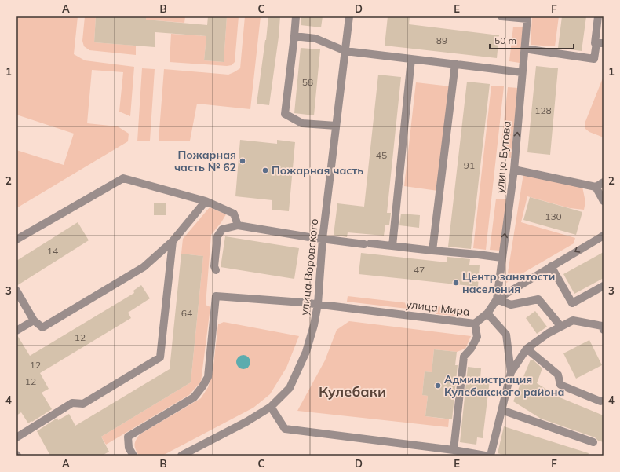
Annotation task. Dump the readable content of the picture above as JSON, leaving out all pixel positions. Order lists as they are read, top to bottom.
{
  "streets": {
    "street": ["улица Бутова", "улица Воровского", "улица Мира"]
  },
  "crossings": [
    ["улица Бутова", "улица Мира"],
    ["улица Воровского", "улица Мира"]
  ],
  "districts": ["Кулебаки"],
  "places": [
    "Пожарная часть № 62",
    "Пожарная часть",
    "Центр занятости населения",
    "Администрация Кулебакского района"
  ],
  "house_numbers": [
    "89",
    "58",
    "128",
    "45",
    "91",
    "130",
    "14",
    "47",
    "64",
    "12",
    "12",
    "12"
  ],
  "scale_bar": "50 m",
  "grid": {
    "columns": [
      "A",
      "B",
      "C",
      "D",
      "E",
      "F"
    ],
    "rows": [
      "1",
      "2",
      "3",
      "4"
    ]
  }
}
